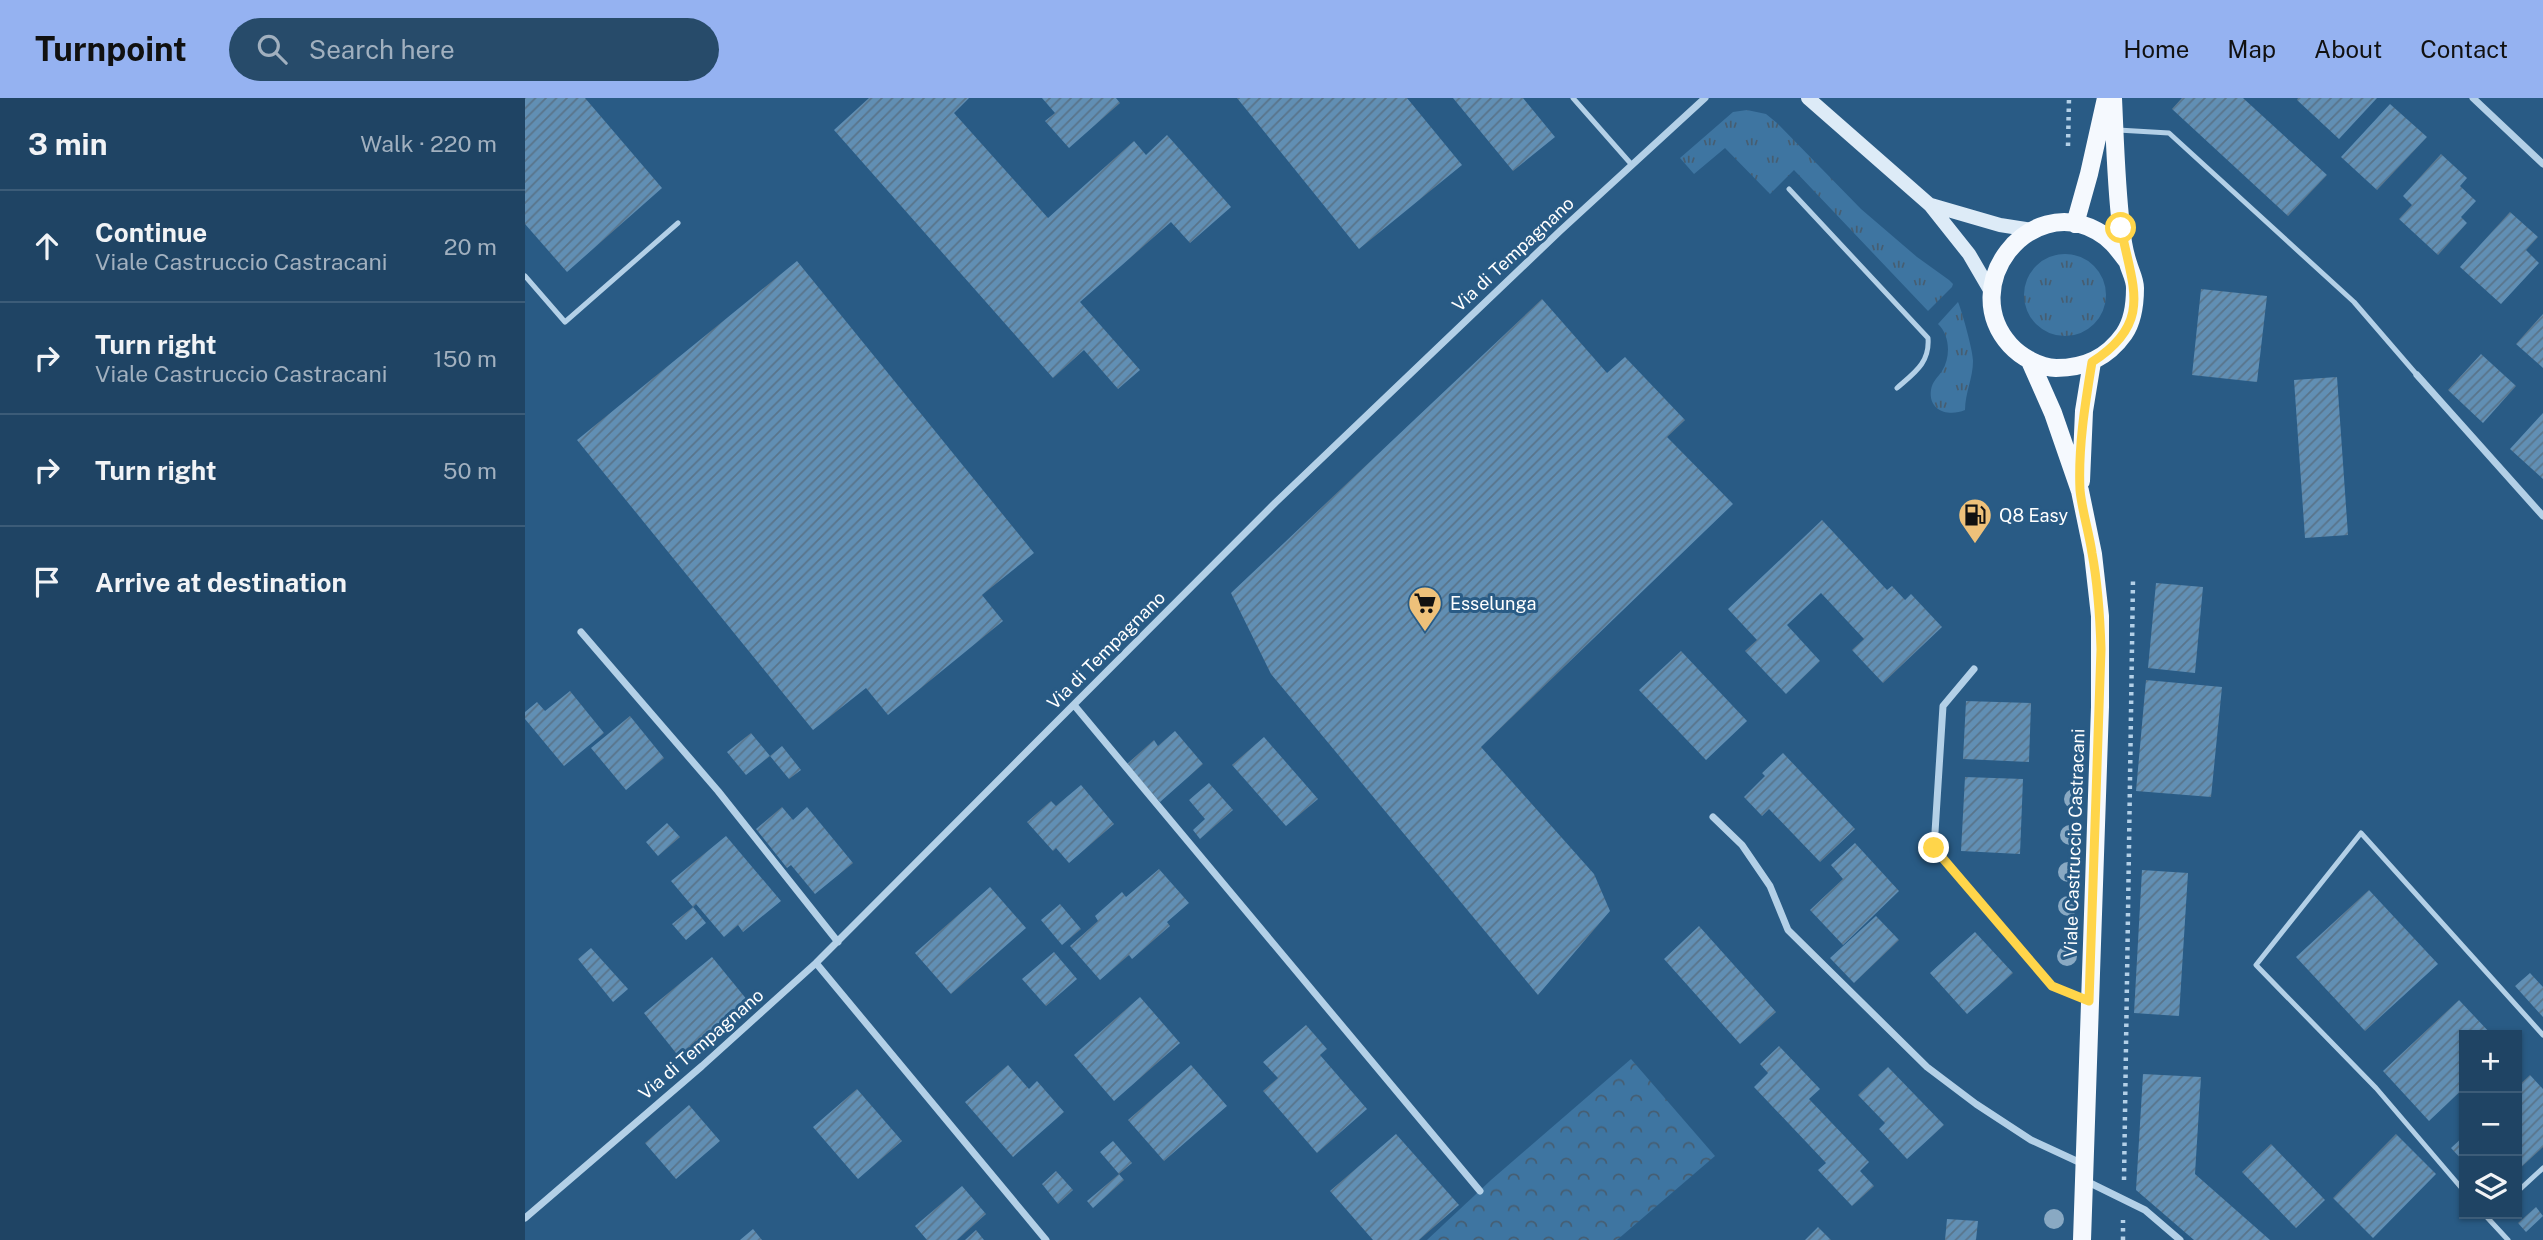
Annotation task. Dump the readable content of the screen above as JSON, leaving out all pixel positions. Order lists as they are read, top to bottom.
{
  "streets": {
    "main road": ["Viale Castruccio Castracani"],
    "street": ["Via di Tempagnano"]
  },
  "places": {
    "fuel station": ["Q8 Easy"],
    "supermarket": ["Esselunga"]
  },
  "page": {
    "header": "Turnpoint",
    "search": "Search here",
    "nav": [
      "Home",
      "Map",
      "About",
      "Contact"
    ],
    "heading": ["3 min", "Walk · 220 m"],
    "list": [
      ["Continue", "Viale Castruccio Castracani", "20 m"],
      ["Turn right", "Viale Castruccio Castracani", "150 m"],
      ["Turn right", "50 m"],
      "Arrive at destination"
    ],
    "map_buttons": ["+", "−"]
  }
}
